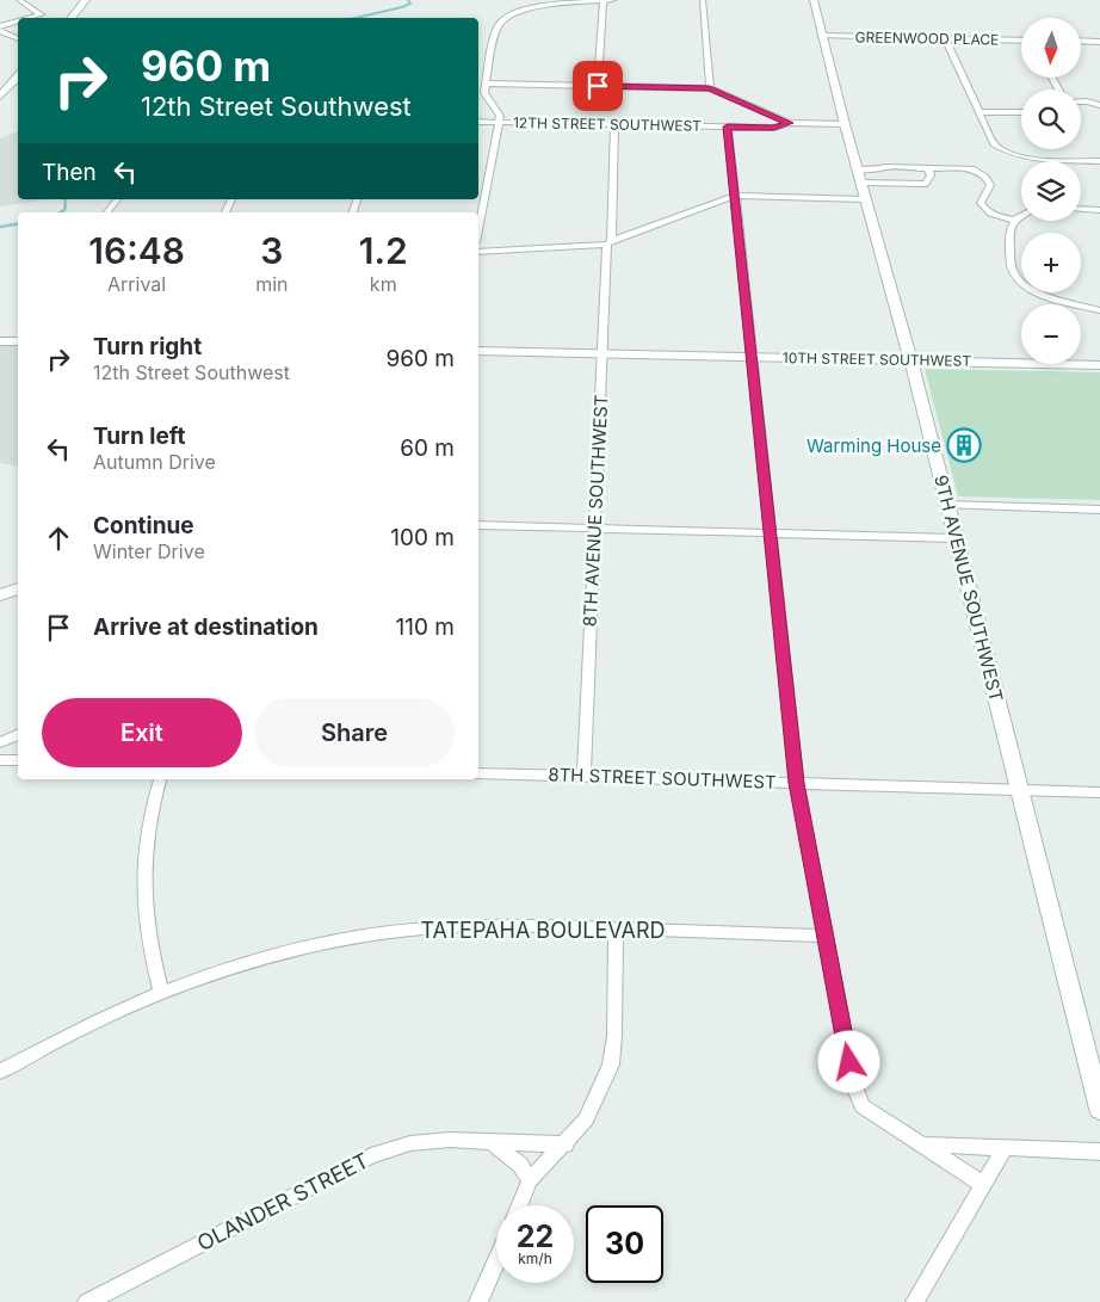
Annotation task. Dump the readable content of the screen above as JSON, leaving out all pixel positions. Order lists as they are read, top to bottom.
{
  "streets": {
    "street": [
      "GREENWOOD PLACE",
      "12TH STREET SOUTHWEST",
      "10TH STREET SOUTHWEST",
      "8TH AVENUE SOUTHWEST",
      "9TH AVENUE SOUTHWEST",
      "8TH STREET SOUTHWEST",
      "TATEPAHA BOULEVARD",
      "OLANDER STREET"
    ]
  },
  "crossings": [
    ["GREENWOOD PLACE", "9TH AVENUE SOUTHWEST"],
    ["12TH STREET SOUTHWEST", "8TH AVENUE SOUTHWEST"],
    ["12TH STREET SOUTHWEST", "9TH AVENUE SOUTHWEST"],
    ["10TH STREET SOUTHWEST", "8TH AVENUE SOUTHWEST"],
    ["10TH STREET SOUTHWEST", "9TH AVENUE SOUTHWEST"],
    ["8TH AVENUE SOUTHWEST", "8TH STREET SOUTHWEST"],
    ["9TH AVENUE SOUTHWEST", "8TH STREET SOUTHWEST"]
  ],
  "places": {
    "building": ["Warming House"]
  },
  "north": "bottom",
  "page": {
    "map_buttons": ["+", "−"],
    "turn": ["960 m", "12th Street Southwest"],
    "then": "Then",
    "eta": [
      "16:48",
      "Arrival",
      "3",
      "min",
      "1.2",
      "km"
    ],
    "list": [
      {
        "name": "Turn right",
        "note": "12th Street Southwest",
        "value": "960 m"
      },
      {
        "name": "Turn left",
        "note": "Autumn Drive",
        "value": "60 m"
      },
      {
        "name": "Continue",
        "note": "Winter Drive",
        "value": "100 m"
      },
      {
        "name": "Arrive at destination",
        "value": "110 m"
      }
    ],
    "buttons": ["Exit", "Share"],
    "speed": "22 km/h",
    "limit": "30"
  }
}
